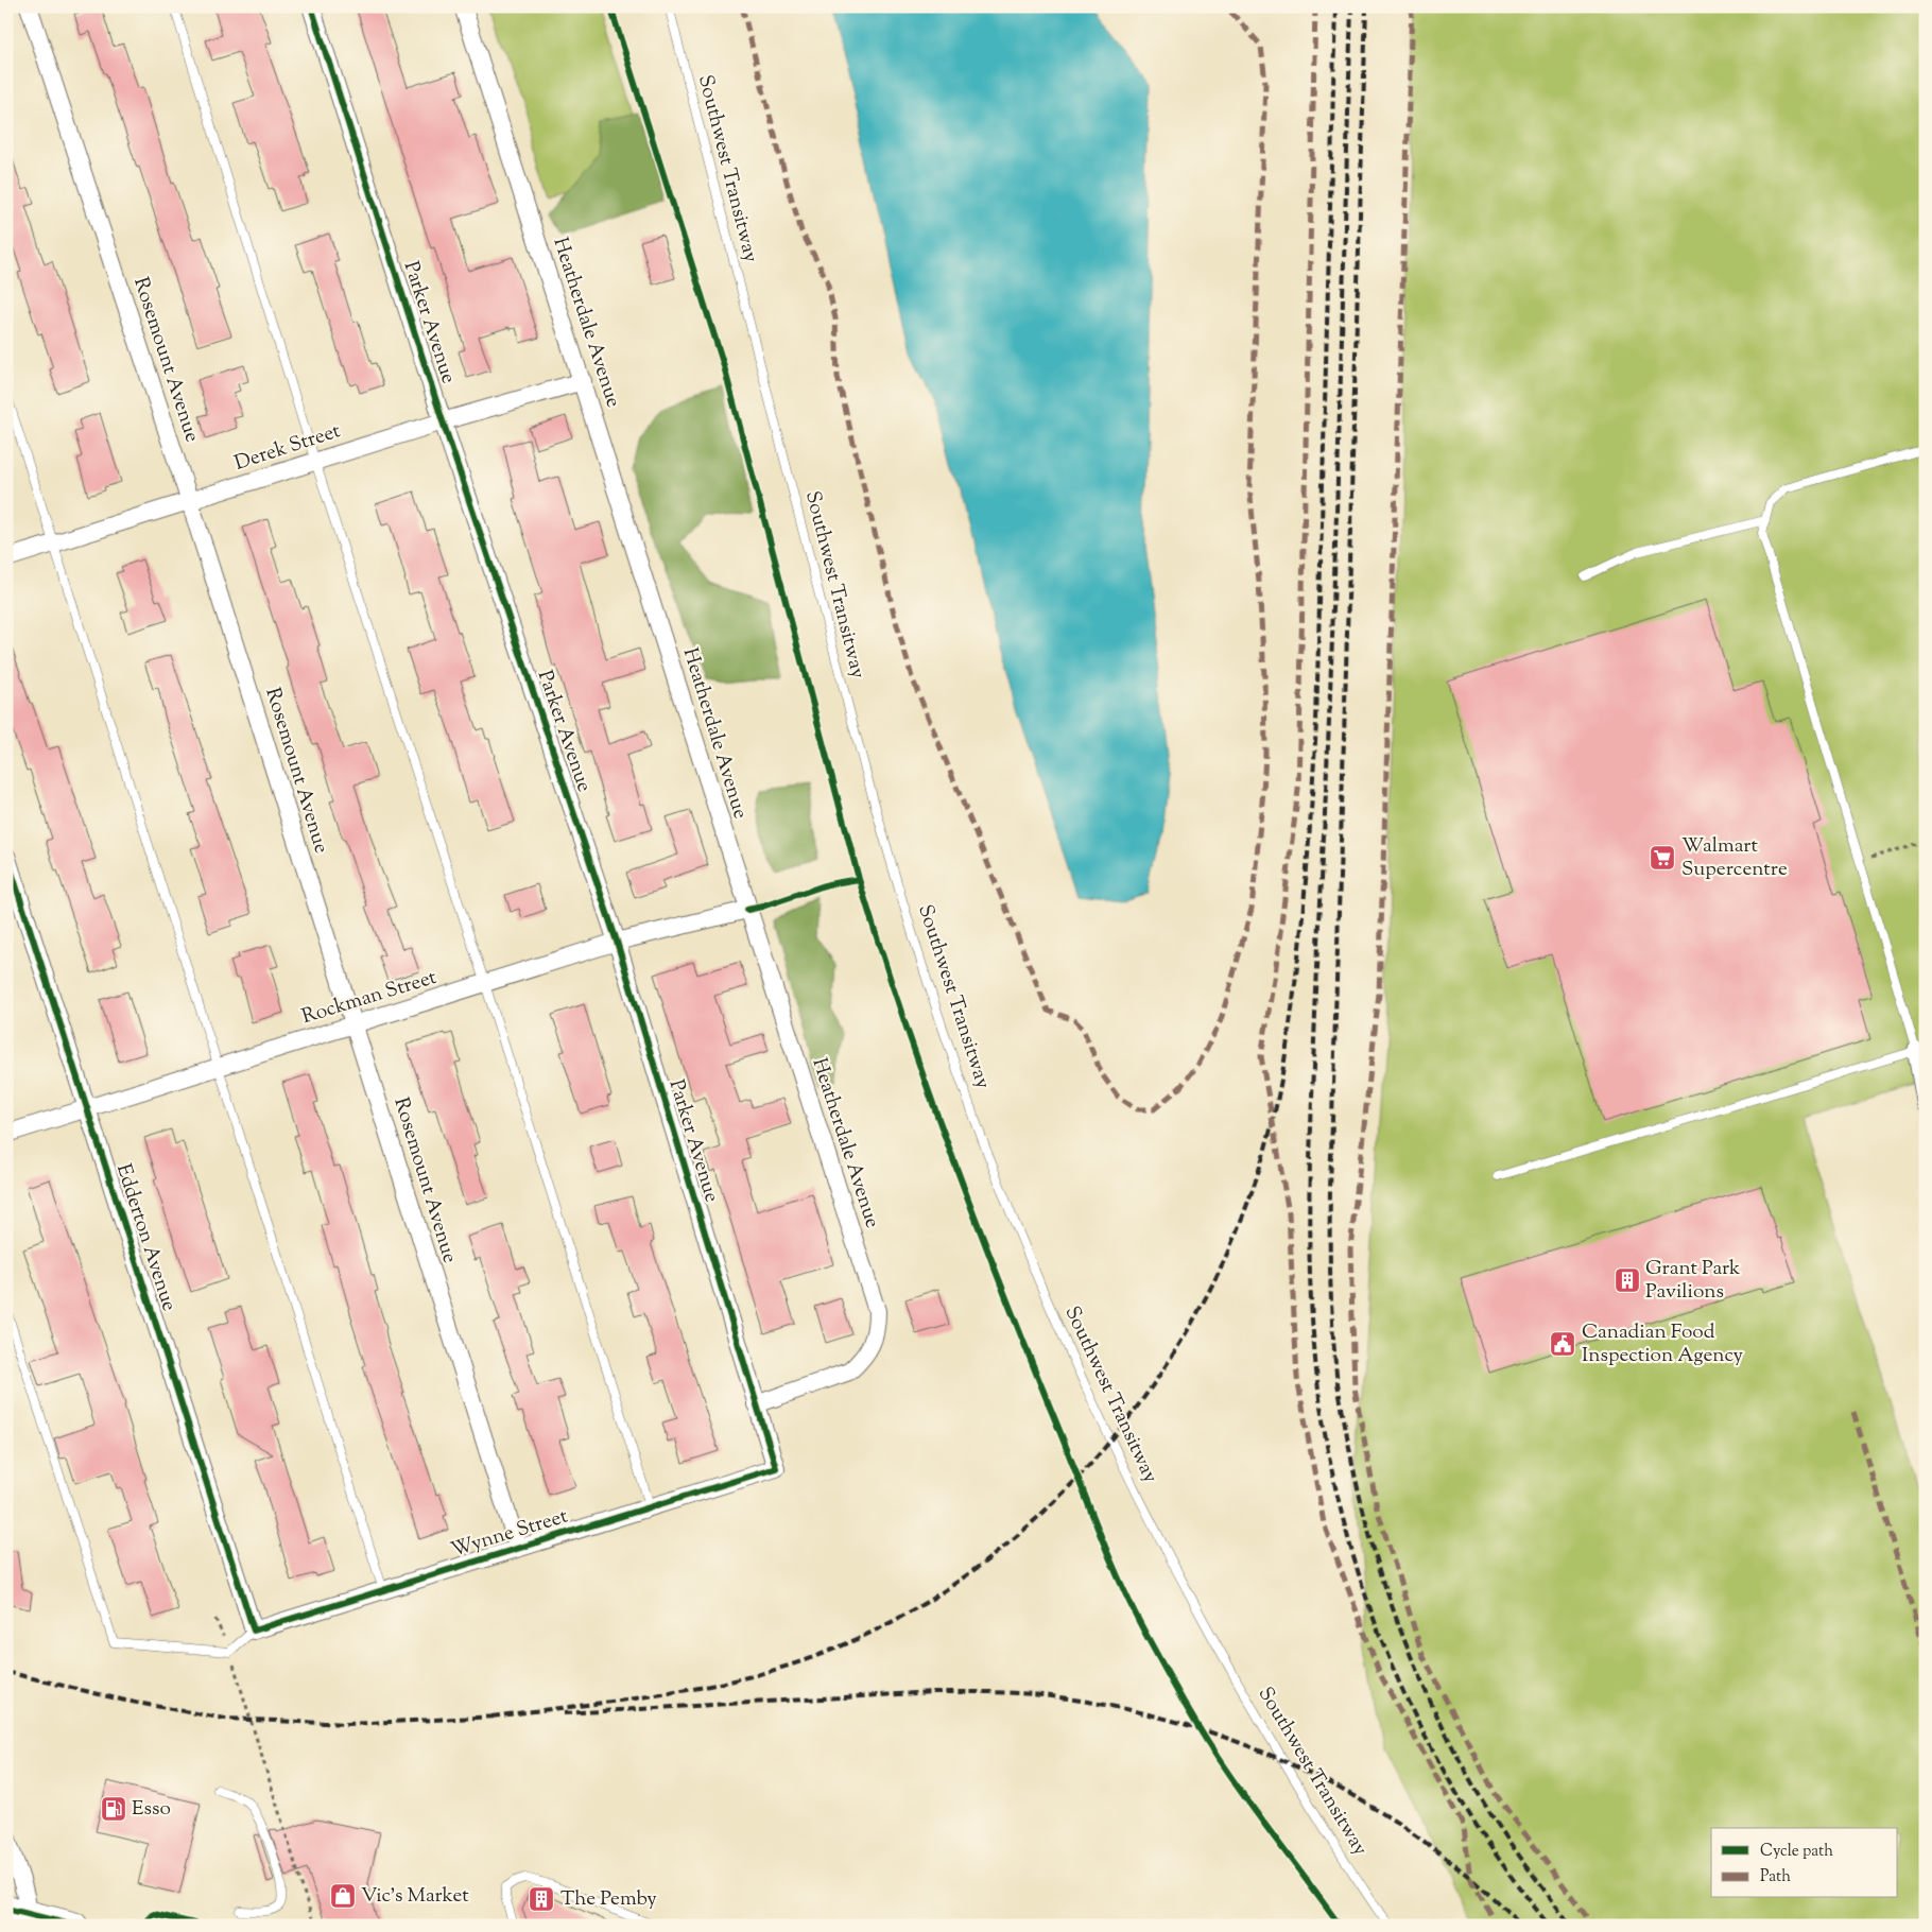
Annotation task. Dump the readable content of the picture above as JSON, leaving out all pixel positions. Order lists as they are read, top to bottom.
{
  "streets": {
    "street": [
      "Parker Avenue",
      "Heatherdale Avenue",
      "Rosemount Avenue",
      "Derek Street",
      "Rockman Street",
      "Edderton Avenue",
      "Wynne Street"
    ],
    "lane": ["Southwest Transitway"]
  },
  "crossings": [
    ["Parker Avenue", "Heatherdale Avenue"],
    ["Parker Avenue", "Derek Street"],
    ["Parker Avenue", "Rockman Street"],
    ["Parker Avenue", "Wynne Street"],
    ["Heatherdale Avenue", "Derek Street"],
    ["Heatherdale Avenue", "Rockman Street"],
    ["Rosemount Avenue", "Derek Street"],
    ["Rosemount Avenue", "Rockman Street"],
    ["Rosemount Avenue", "Wynne Street"],
    ["Rockman Street", "Edderton Avenue"],
    ["Edderton Avenue", "Wynne Street"]
  ],
  "places": {
    "supermarket": ["Walmart Supercentre"],
    "building": ["Grant Park Pavilions", "The Pemby"],
    "public building": ["Canadian Food Inspection Agency"],
    "fuel station": ["Esso"],
    "shop": ["Vic’s Market"]
  },
  "legend": ["Cycle path", "Path"]
}
